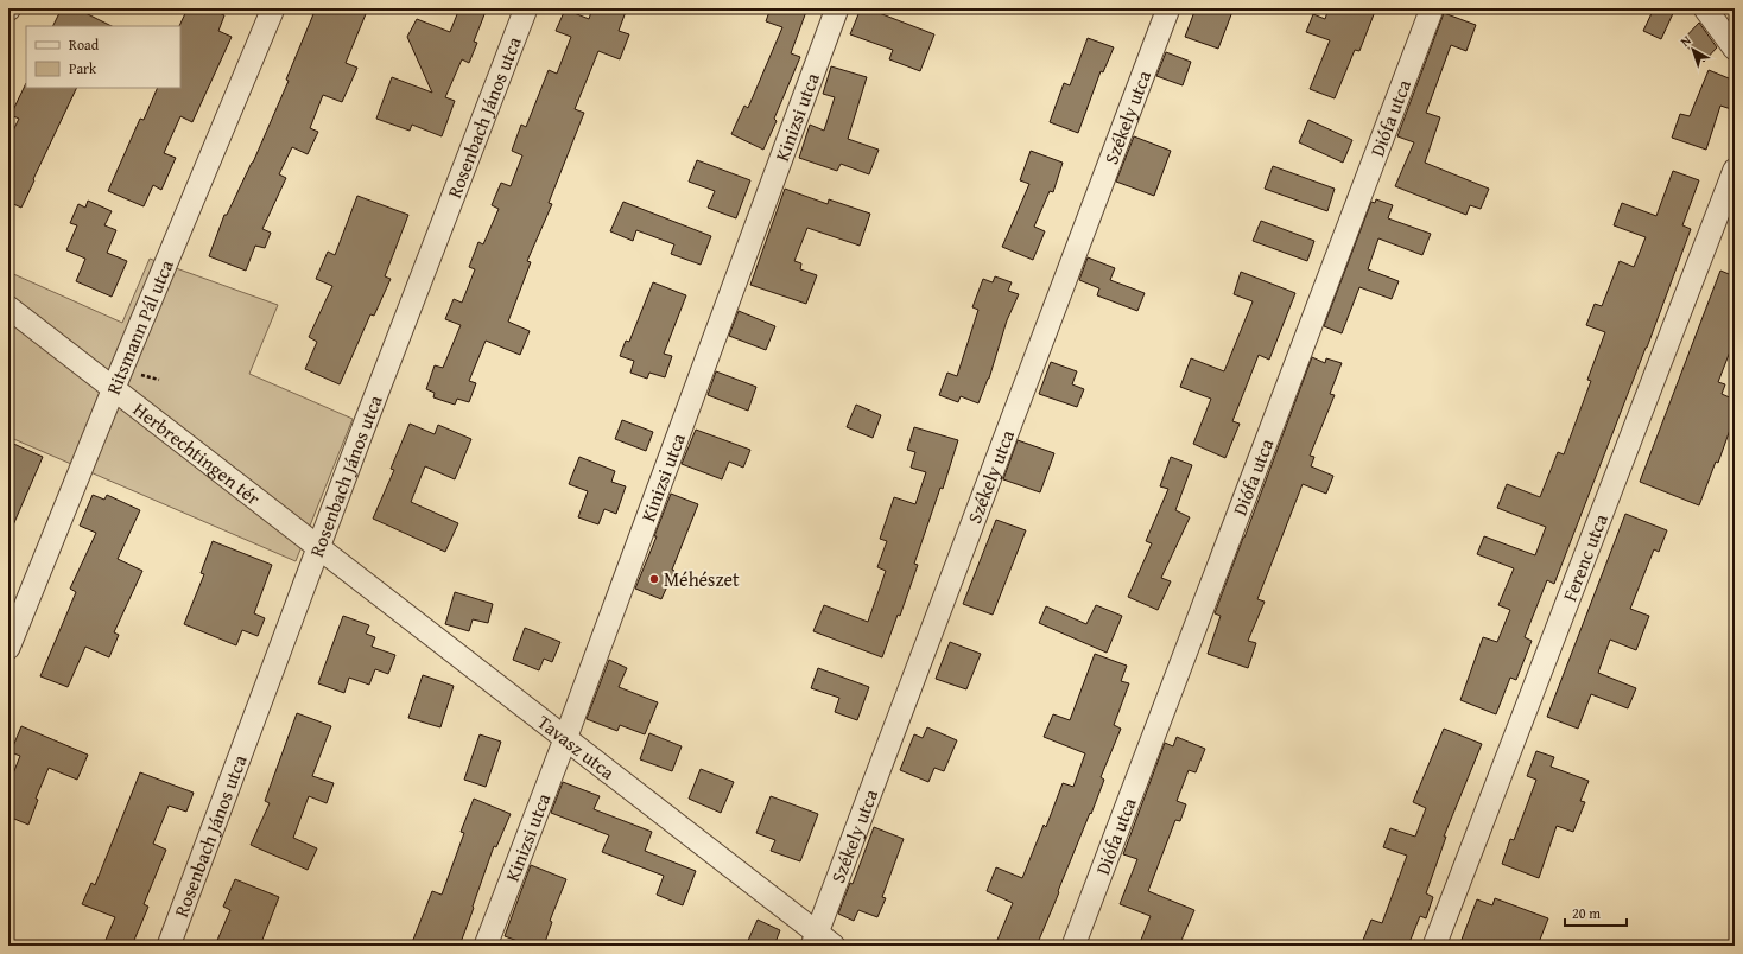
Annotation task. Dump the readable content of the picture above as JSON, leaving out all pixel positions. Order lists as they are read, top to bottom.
{
  "streets": {
    "street": [
      "Rosenbach János utca",
      "Kinizsi utca",
      "Székely utca",
      "Diófa utca",
      "Ritsmann Pál utca",
      "Herbrechtingen tér",
      "Ferenc utca",
      "Tavasz utca"
    ]
  },
  "crossings": [
    ["Rosenbach János utca", "Herbrechtingen tér"],
    ["Rosenbach János utca", "Tavasz utca"],
    ["Kinizsi utca", "Tavasz utca"],
    ["Székely utca", "Tavasz utca"],
    ["Ritsmann Pál utca", "Herbrechtingen tér"],
    ["Herbrechtingen tér", "Tavasz utca"]
  ],
  "places": ["Méhészet"],
  "legend": ["Road", "Park"],
  "scale_bar": "20 m",
  "north": "top left"
}
